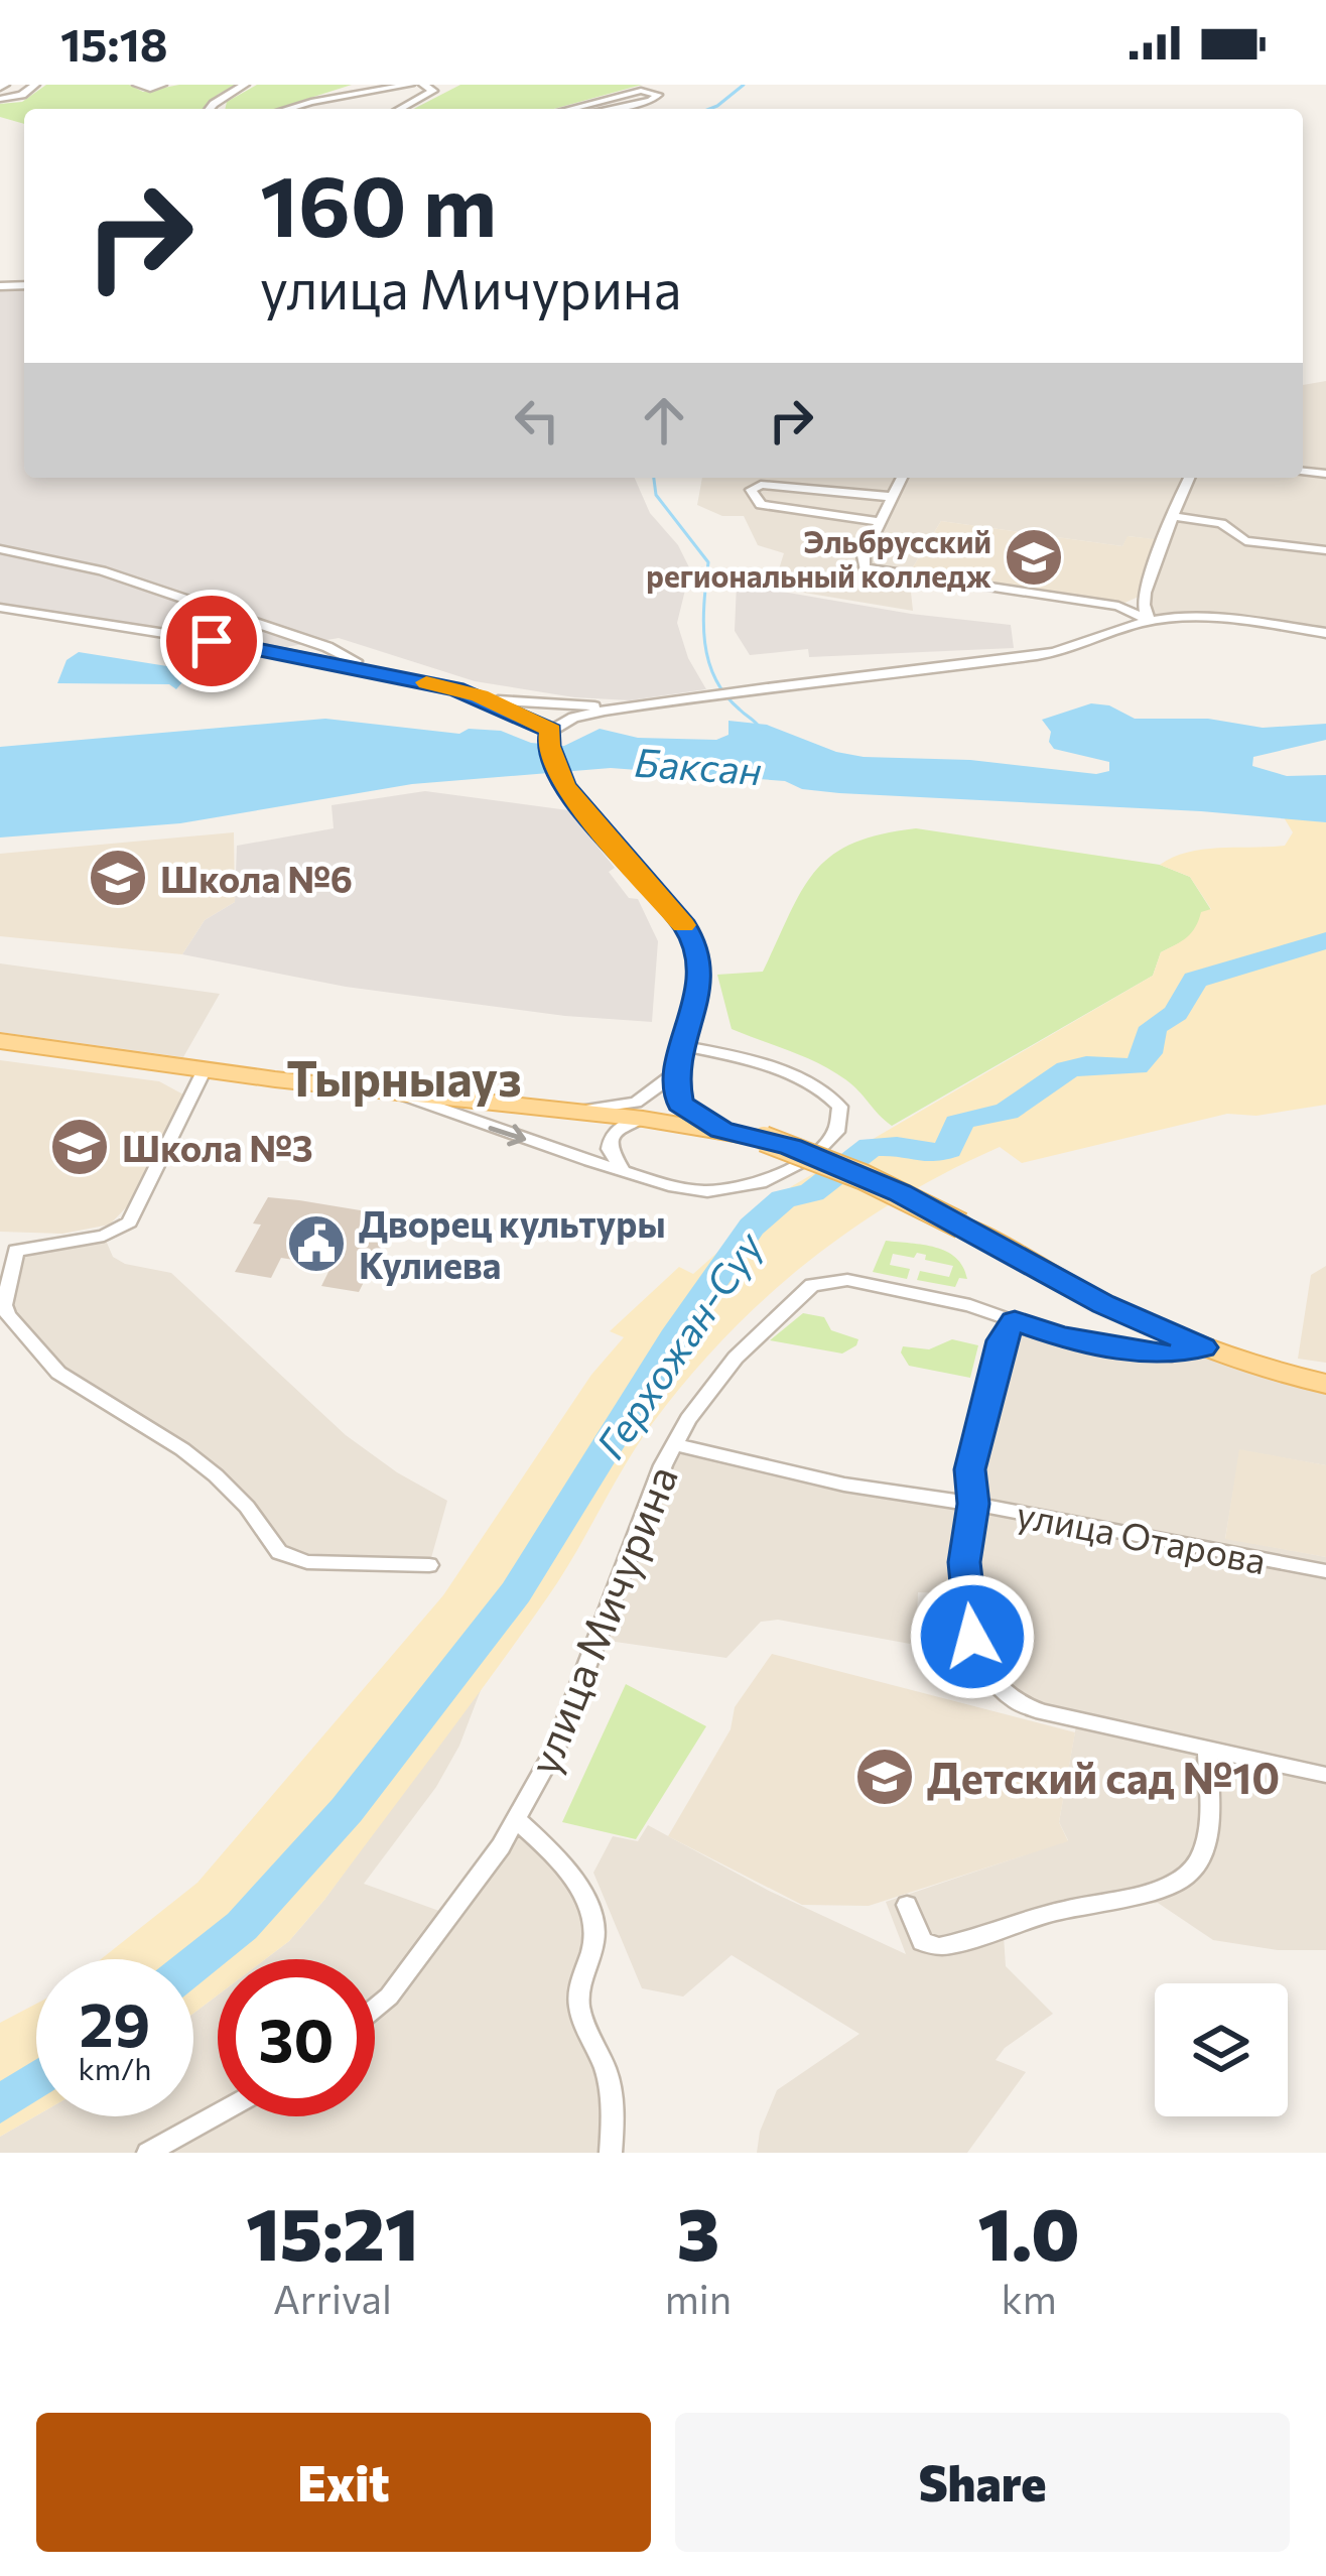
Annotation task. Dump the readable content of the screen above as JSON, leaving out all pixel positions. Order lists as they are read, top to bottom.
{
  "streets": {
    "street": ["улица Отарова", "улица Мичурина"]
  },
  "crossings": [
    ["улица Отарова", "улица Мичурина"]
  ],
  "districts": ["Тырныауз"],
  "water": ["Баксан", "Герхожан-Суу"],
  "places": {
    "school or university": [
      "Эльбрусский региональный колледж",
      "Школа №6",
      "Школа №3",
      "Детский сад №10"
    ],
    "public building": ["Дворец культуры Кулиева"]
  },
  "page": {
    "status": "15:18",
    "turn": ["160 m", "улица Мичурина"],
    "speed": "29 km/h",
    "limit": "30",
    "eta": [
      "15:21",
      "Arrival",
      "3",
      "min",
      "1.0",
      "km"
    ],
    "buttons": ["Exit", "Share"]
  }
}
